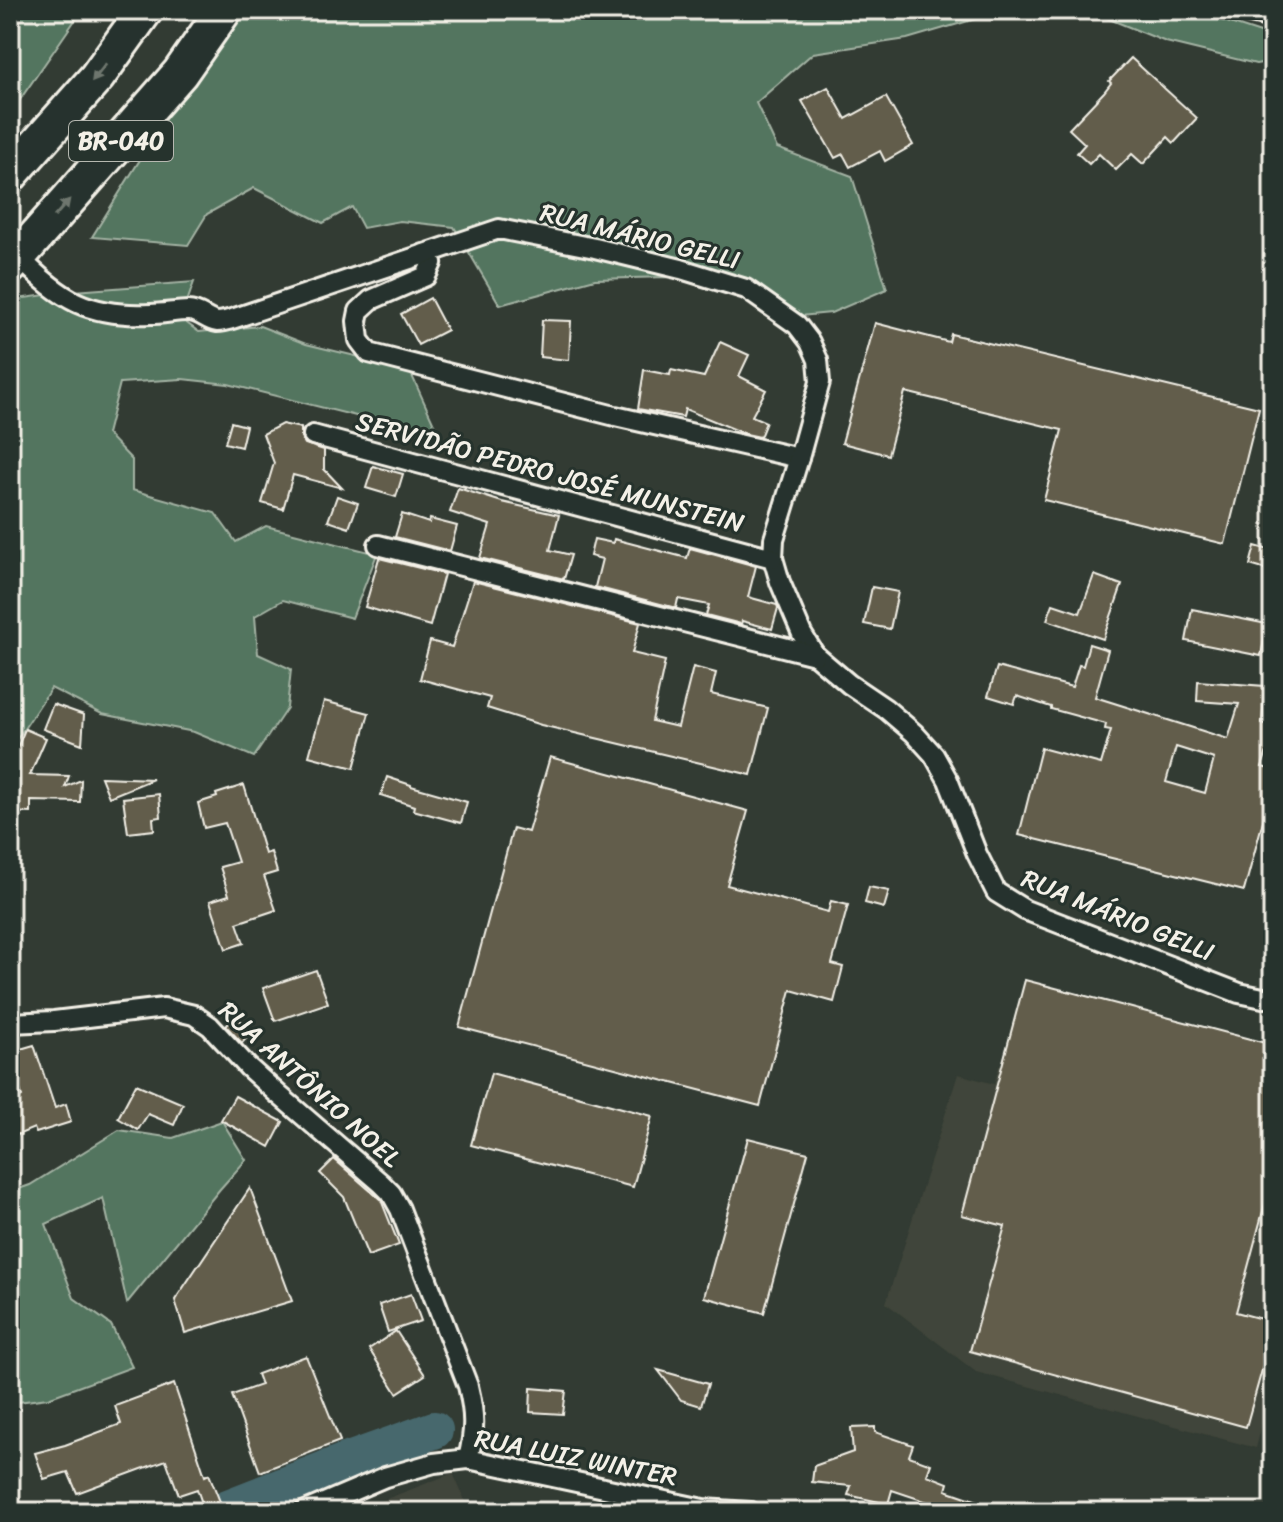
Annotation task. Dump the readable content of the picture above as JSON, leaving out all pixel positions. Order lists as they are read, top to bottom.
{
  "streets": {
    "highway": ["BR-040"],
    "street": [
      "RUA MÁRIO GELLI",
      "SERVIDÃO PEDRO JOSÉ MUNSTEIN",
      "RUA ANTÔNIO NOEL",
      "RUA LUIZ WINTER"
    ]
  },
  "crossings": [
    ["BR-040", "RUA MÁRIO GELLI"],
    ["RUA MÁRIO GELLI", "SERVIDÃO PEDRO JOSÉ MUNSTEIN"],
    ["RUA ANTÔNIO NOEL", "RUA LUIZ WINTER"]
  ]
}
